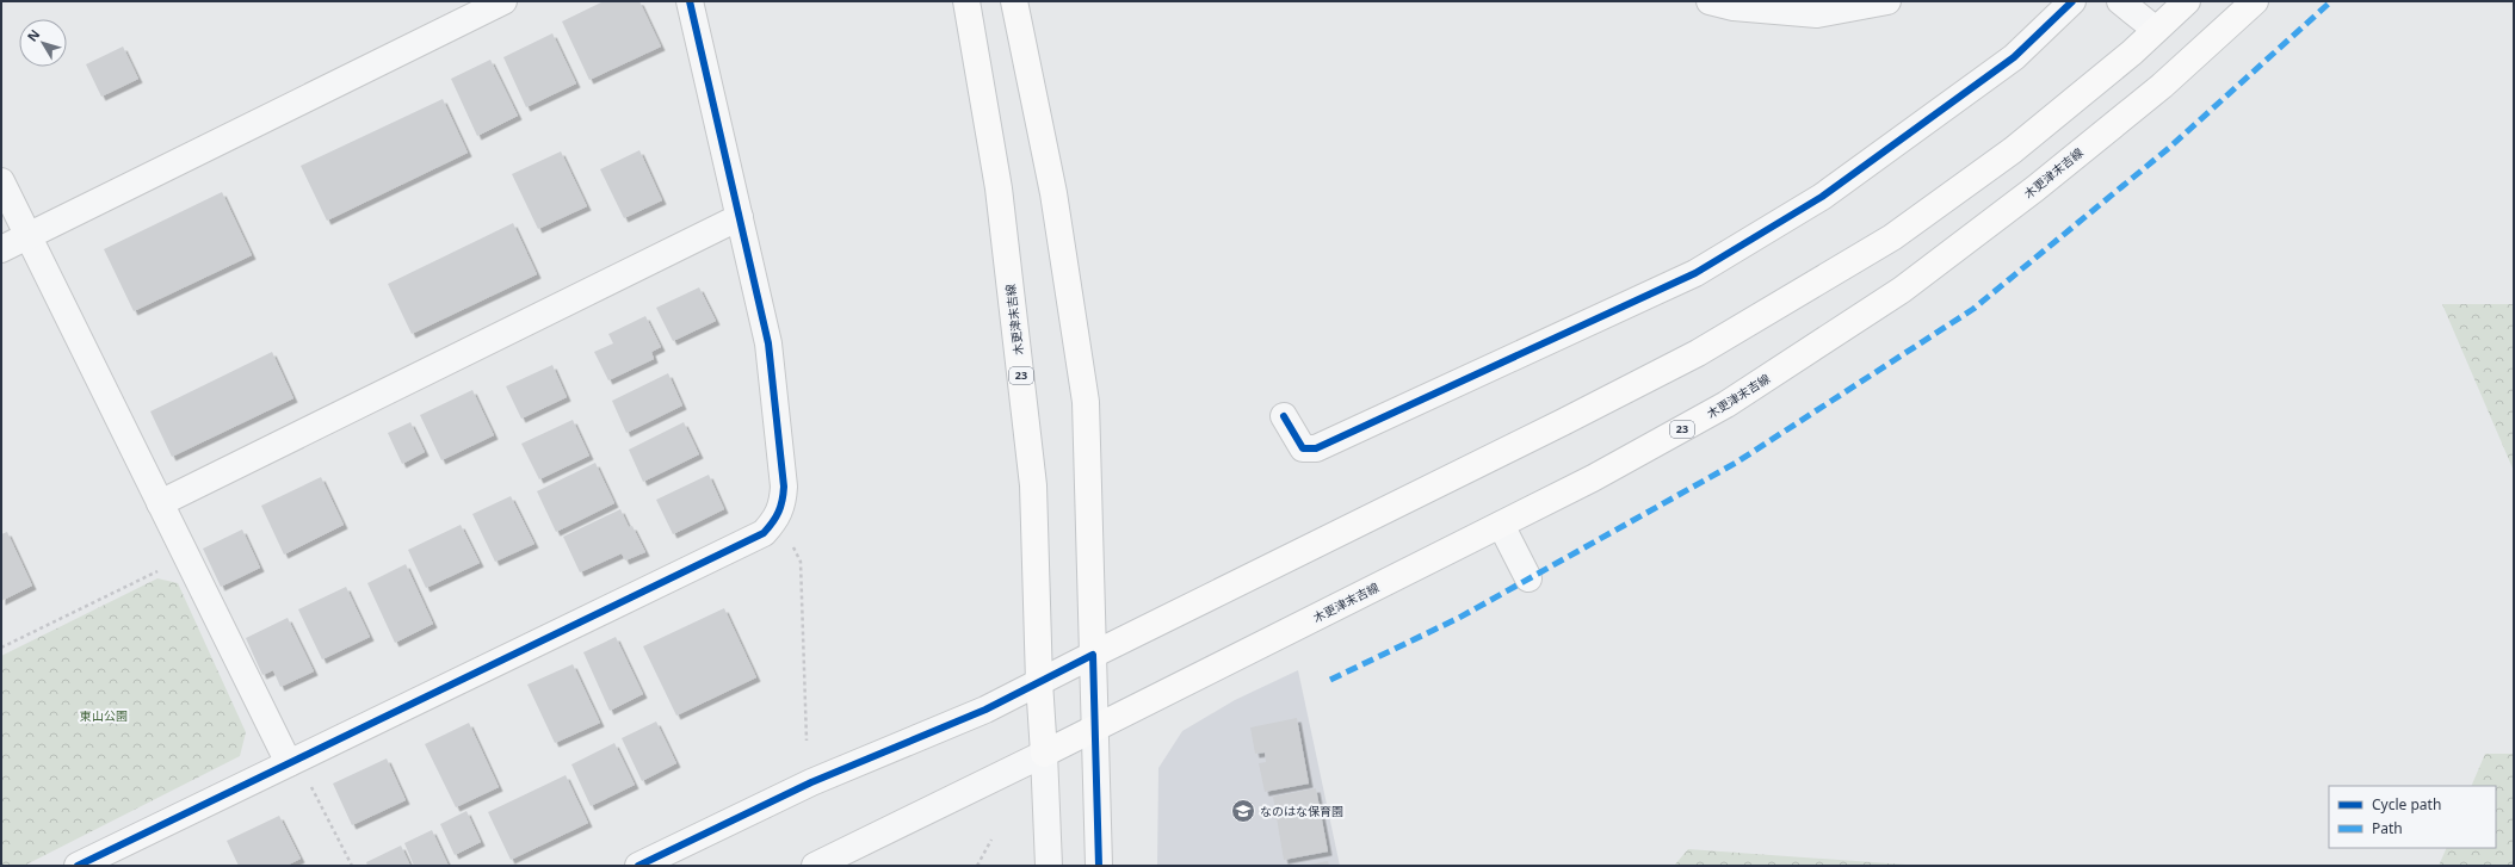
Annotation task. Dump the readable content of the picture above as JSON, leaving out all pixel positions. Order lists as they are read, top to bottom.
{
  "streets": {
    "main road": ["木更津末吉線", "23"]
  },
  "parks": ["東山公園"],
  "places": {
    "school or university": ["なのはな保育園"]
  },
  "legend": ["Cycle path", "Path"],
  "north": "top left"
}
